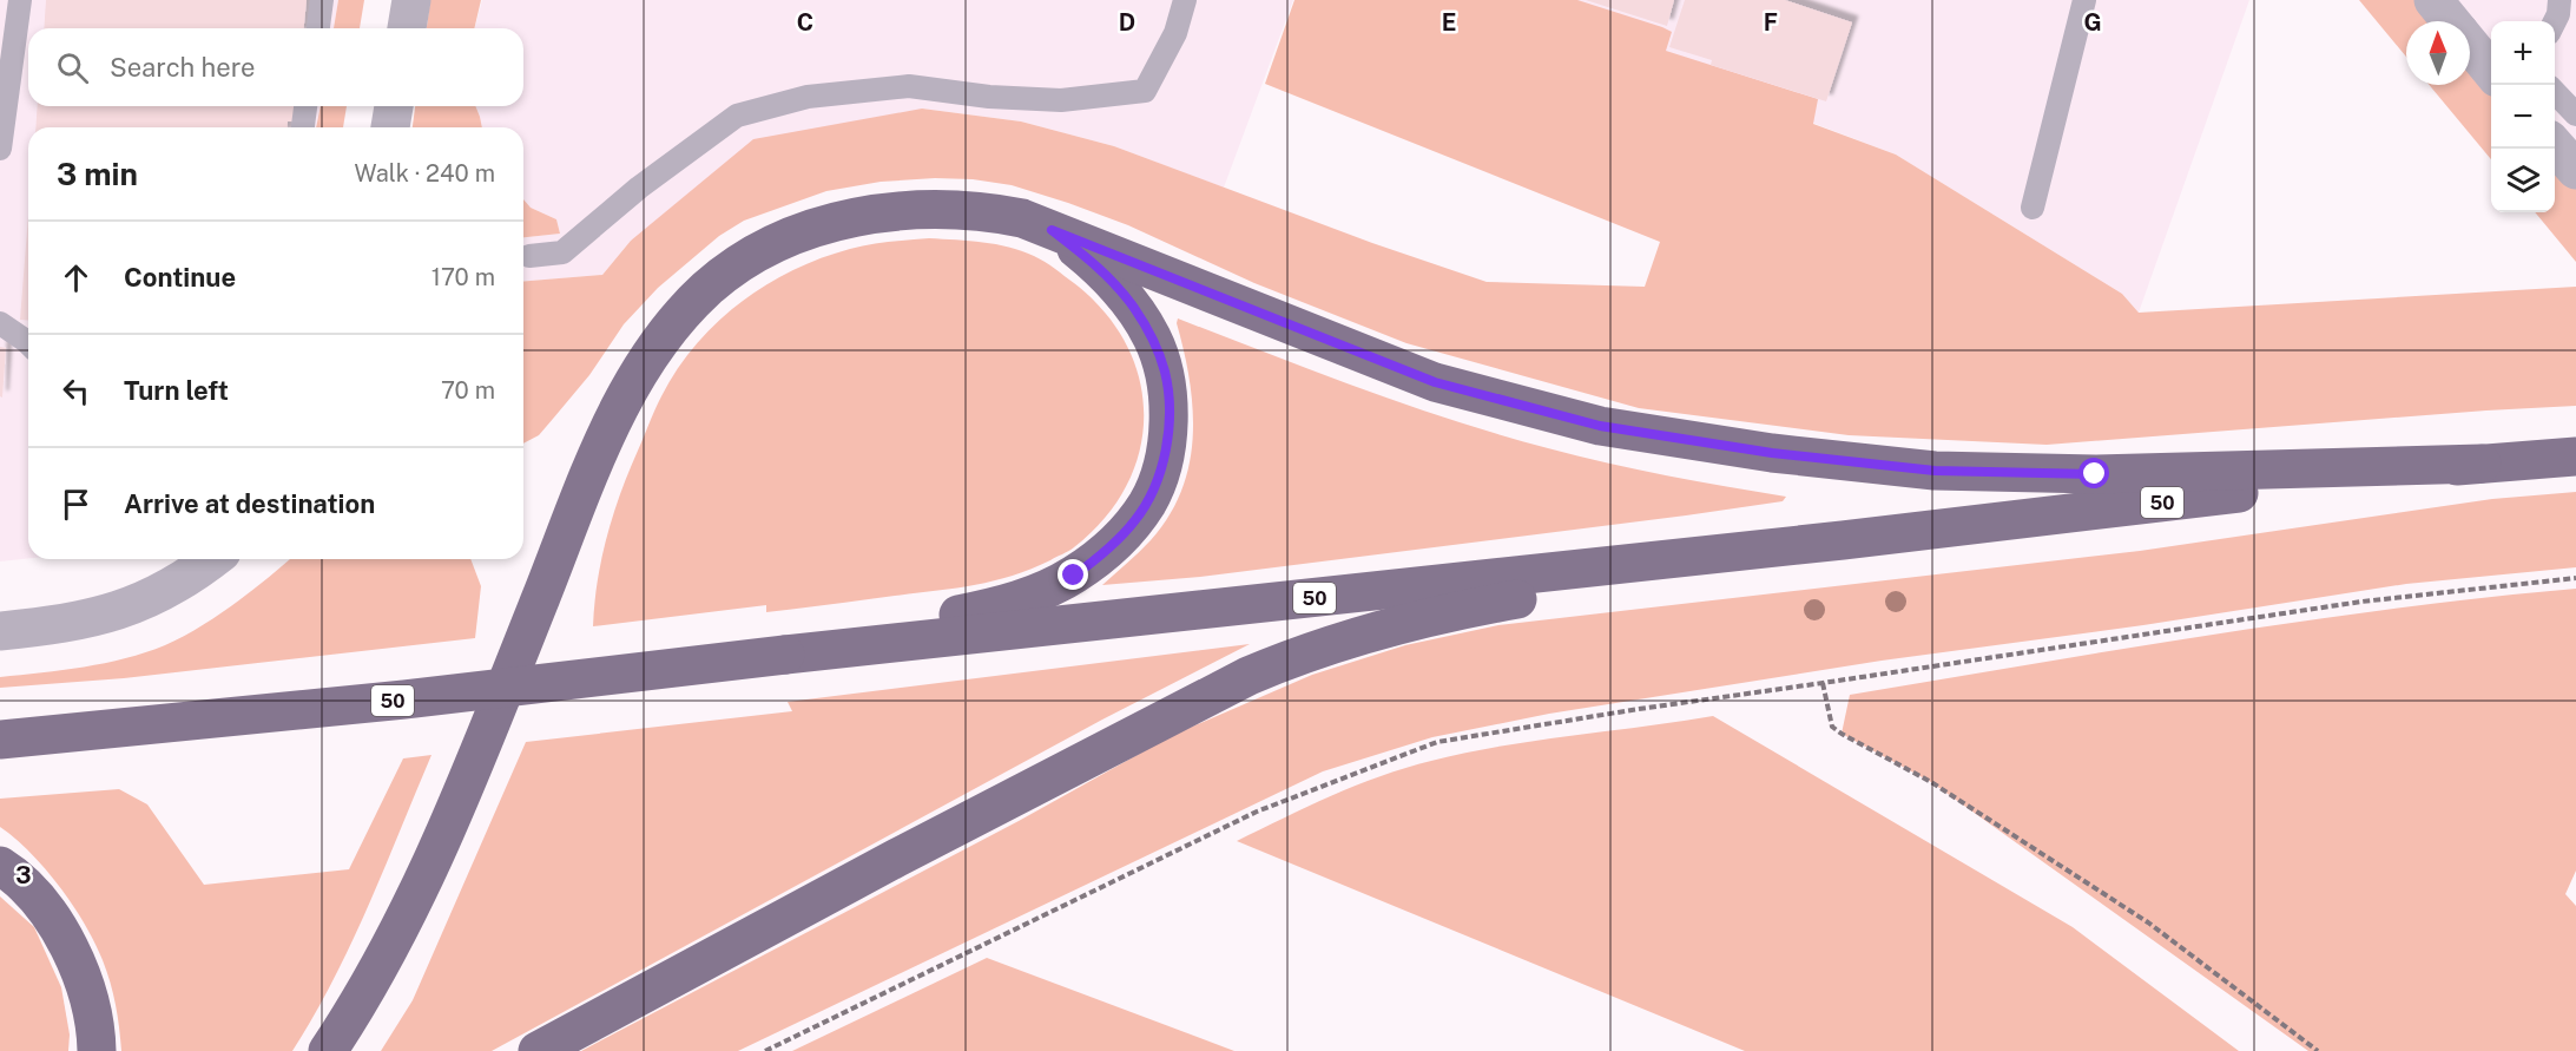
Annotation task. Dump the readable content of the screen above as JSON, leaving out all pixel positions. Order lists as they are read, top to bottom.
{
  "streets": {
    "main road": ["50"]
  },
  "north": "top",
  "page": {
    "map_buttons": ["+", "−"],
    "search": "Search here",
    "heading": ["3 min", "Walk · 240 m"],
    "list": [
      ["Continue", "170 m"],
      ["Turn left", "70 m"],
      "Arrive at destination"
    ]
  },
  "grid": {
    "columns": [
      "C",
      "D",
      "E",
      "F",
      "G"
    ],
    "rows": ["3"]
  }
}
